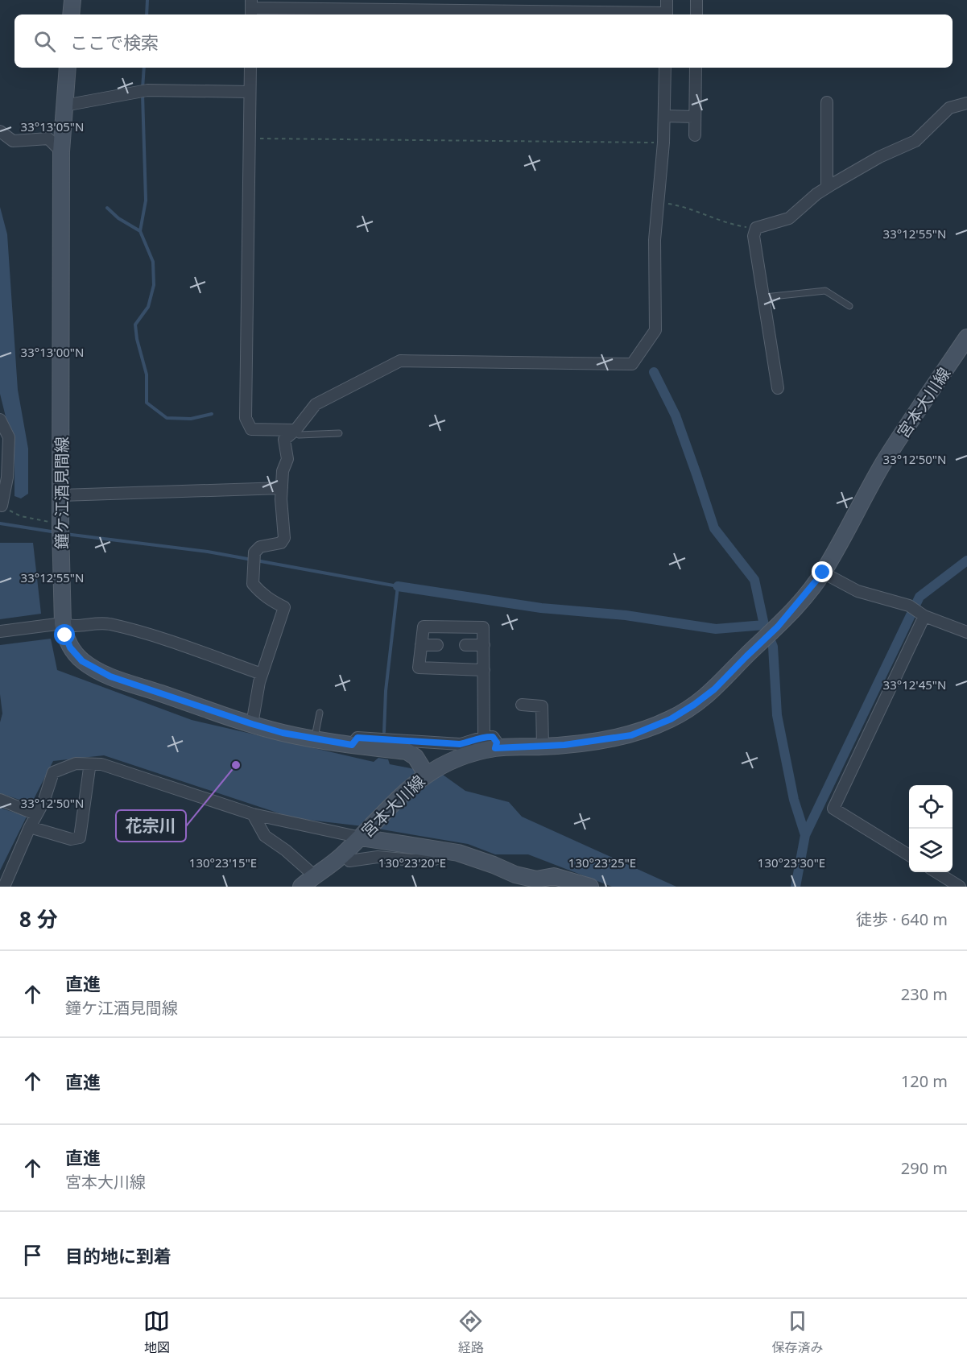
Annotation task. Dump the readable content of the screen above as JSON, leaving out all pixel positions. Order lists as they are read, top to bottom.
{
  "streets": {
    "main road": ["宮本大川線", "鐘ケ江酒見間線"]
  },
  "crossings": [
    ["宮本大川線", "鐘ケ江酒見間線"]
  ],
  "places": ["花宗川"],
  "page": {
    "search": "ここで検索",
    "heading": ["8 分", "徒歩 · 640 m"],
    "list": [
      ["直進", "鐘ケ江酒見間線", "230 m"],
      ["直進", "120 m"],
      ["直進", "宮本大川線", "290 m"],
      "目的地に到着"
    ],
    "nav": ["地図", "経路", "保存済み"]
  },
  "coordinates": [
    "33°13'05\"N",
    "33°12'55\"N",
    "33°13'00\"N",
    "33°12'50\"N",
    "33°12'45\"N",
    "130°23'15\"E",
    "130°23'20\"E",
    "130°23'25\"E",
    "130°23'30\"E"
  ]
}
